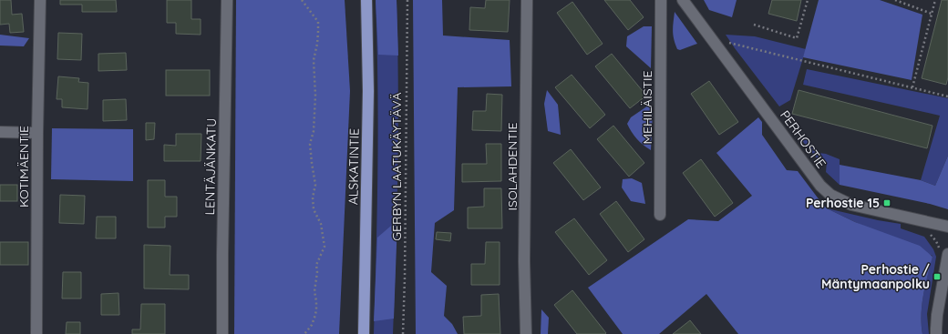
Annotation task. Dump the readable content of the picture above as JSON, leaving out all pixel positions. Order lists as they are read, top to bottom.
{
  "streets": {
    "main road": ["ALSKATINTIE"],
    "street": [
      "MEHILÄISTIE",
      "PERHOSTIE",
      "KOTIMÄENTIE",
      "LENTÄJÄNKATU",
      "ISOLAHDENTIE"
    ],
    "path": ["GERBYN LAATUKÄYTÄVÄ"]
  },
  "places": {
    "transit": ["Perhostie 15", "Perhostie / Mäntymaanpolku"]
  }
}
